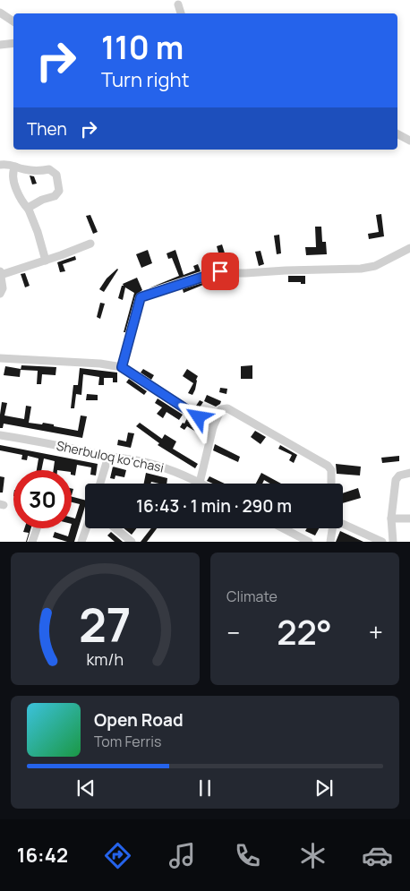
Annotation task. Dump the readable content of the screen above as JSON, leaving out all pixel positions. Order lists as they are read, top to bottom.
{
  "streets": {
    "street": ["Sherbuloq koʻchasi"]
  },
  "page": {
    "turn": ["110 m", "Turn right"],
    "then": "Then",
    "limit": "30",
    "trip": "16:43 · 1 min · 290 m",
    "tile": "Climate",
    "heat": ["−", "22°", "+"],
    "song": ["Open Road", "Tom Ferris"],
    "tabs": "16:42",
    "gauge": ["27", "km/h"]
  }
}
